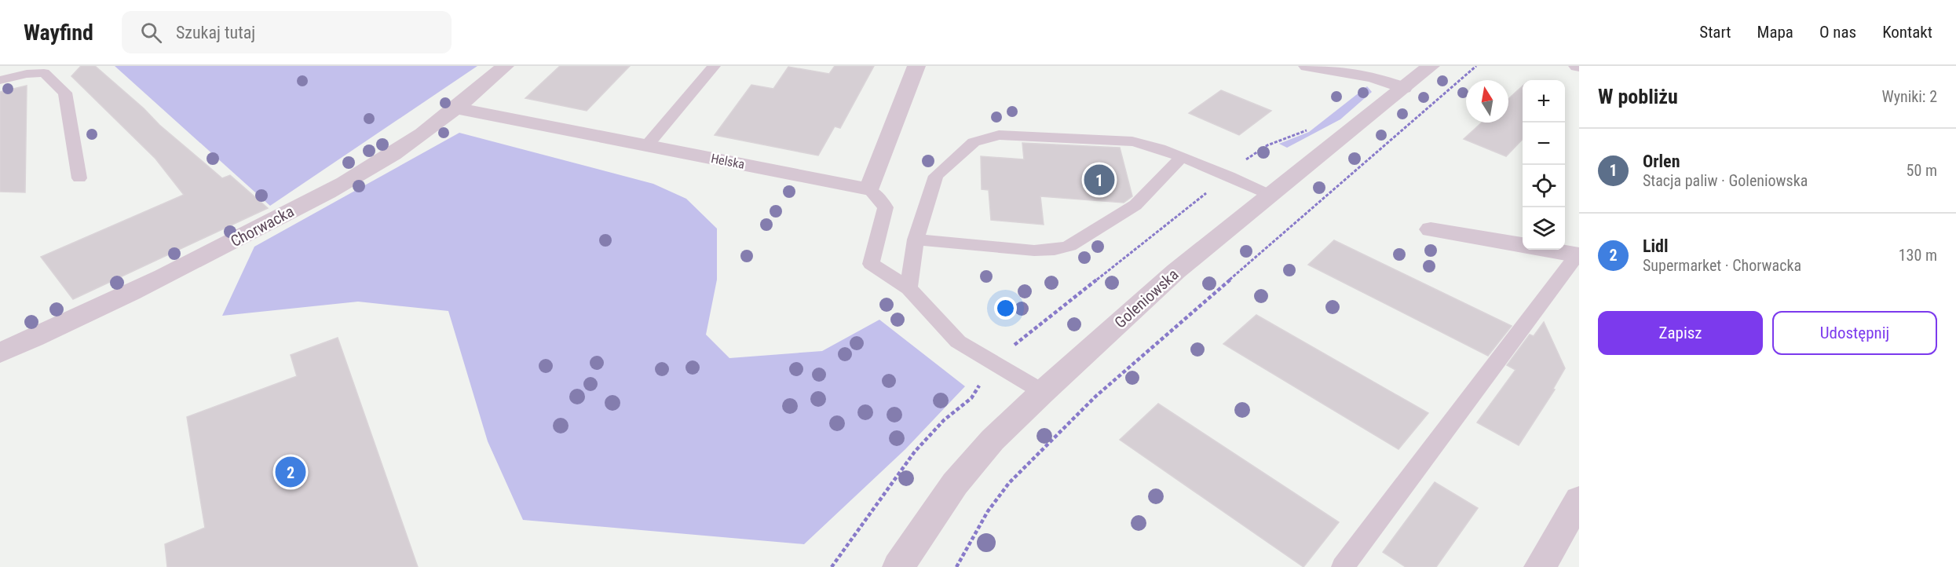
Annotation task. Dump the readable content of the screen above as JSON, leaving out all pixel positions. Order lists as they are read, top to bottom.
{
  "streets": {
    "street": ["Helska", "Chorwacka", "Goleniowska"]
  },
  "crossings": [
    ["Helska", "Chorwacka"]
  ],
  "north": "top",
  "page": {
    "header": "Wayfind",
    "search": "Szukaj tutaj",
    "nav": [
      "Start",
      "Mapa",
      "O nas",
      "Kontakt"
    ],
    "heading": ["W pobliżu", "Wyniki: 2"],
    "map_buttons": ["+", "−"],
    "list": [
      {
        "mark": "1",
        "name": "Orlen",
        "note": "Stacja paliw · Goleniowska",
        "value": "50 m"
      },
      {
        "mark": "2",
        "name": "Lidl",
        "note": "Supermarket · Chorwacka",
        "value": "130 m"
      }
    ],
    "pins": ["1", "2"],
    "buttons": ["Zapisz", "Udostępnij"]
  }
}
